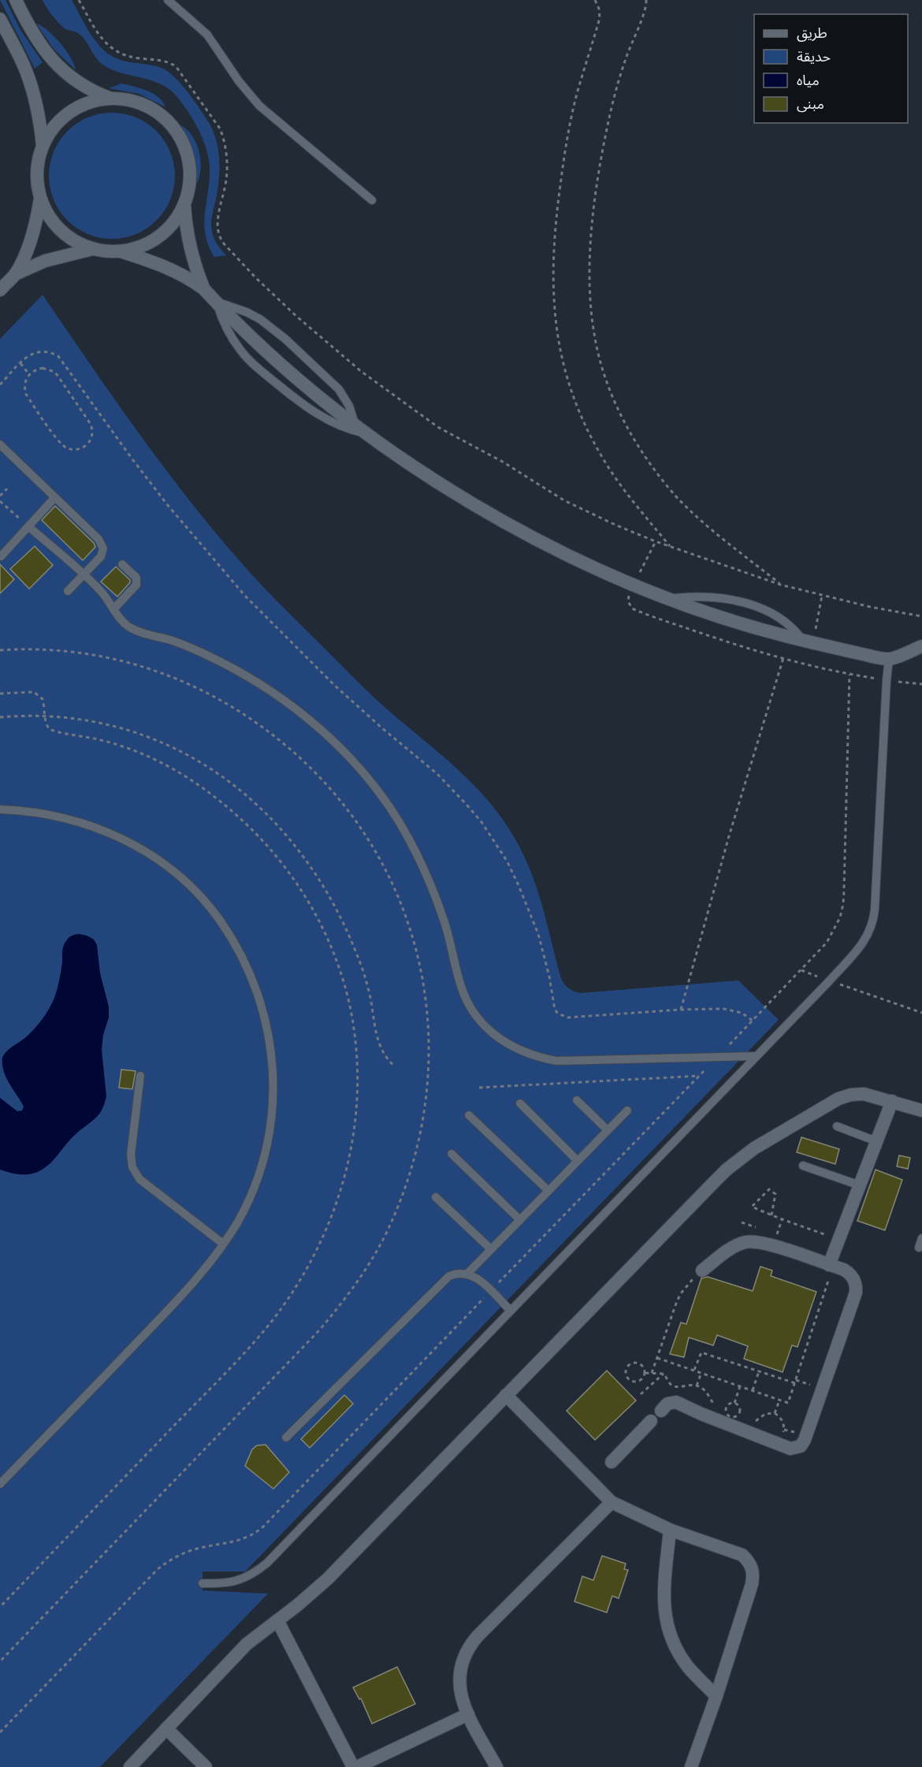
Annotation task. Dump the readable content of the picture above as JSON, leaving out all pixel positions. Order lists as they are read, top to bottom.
{
  "legend": [
    "طريق",
    "حديقة",
    "مياه",
    "مبنى"
  ]
}
